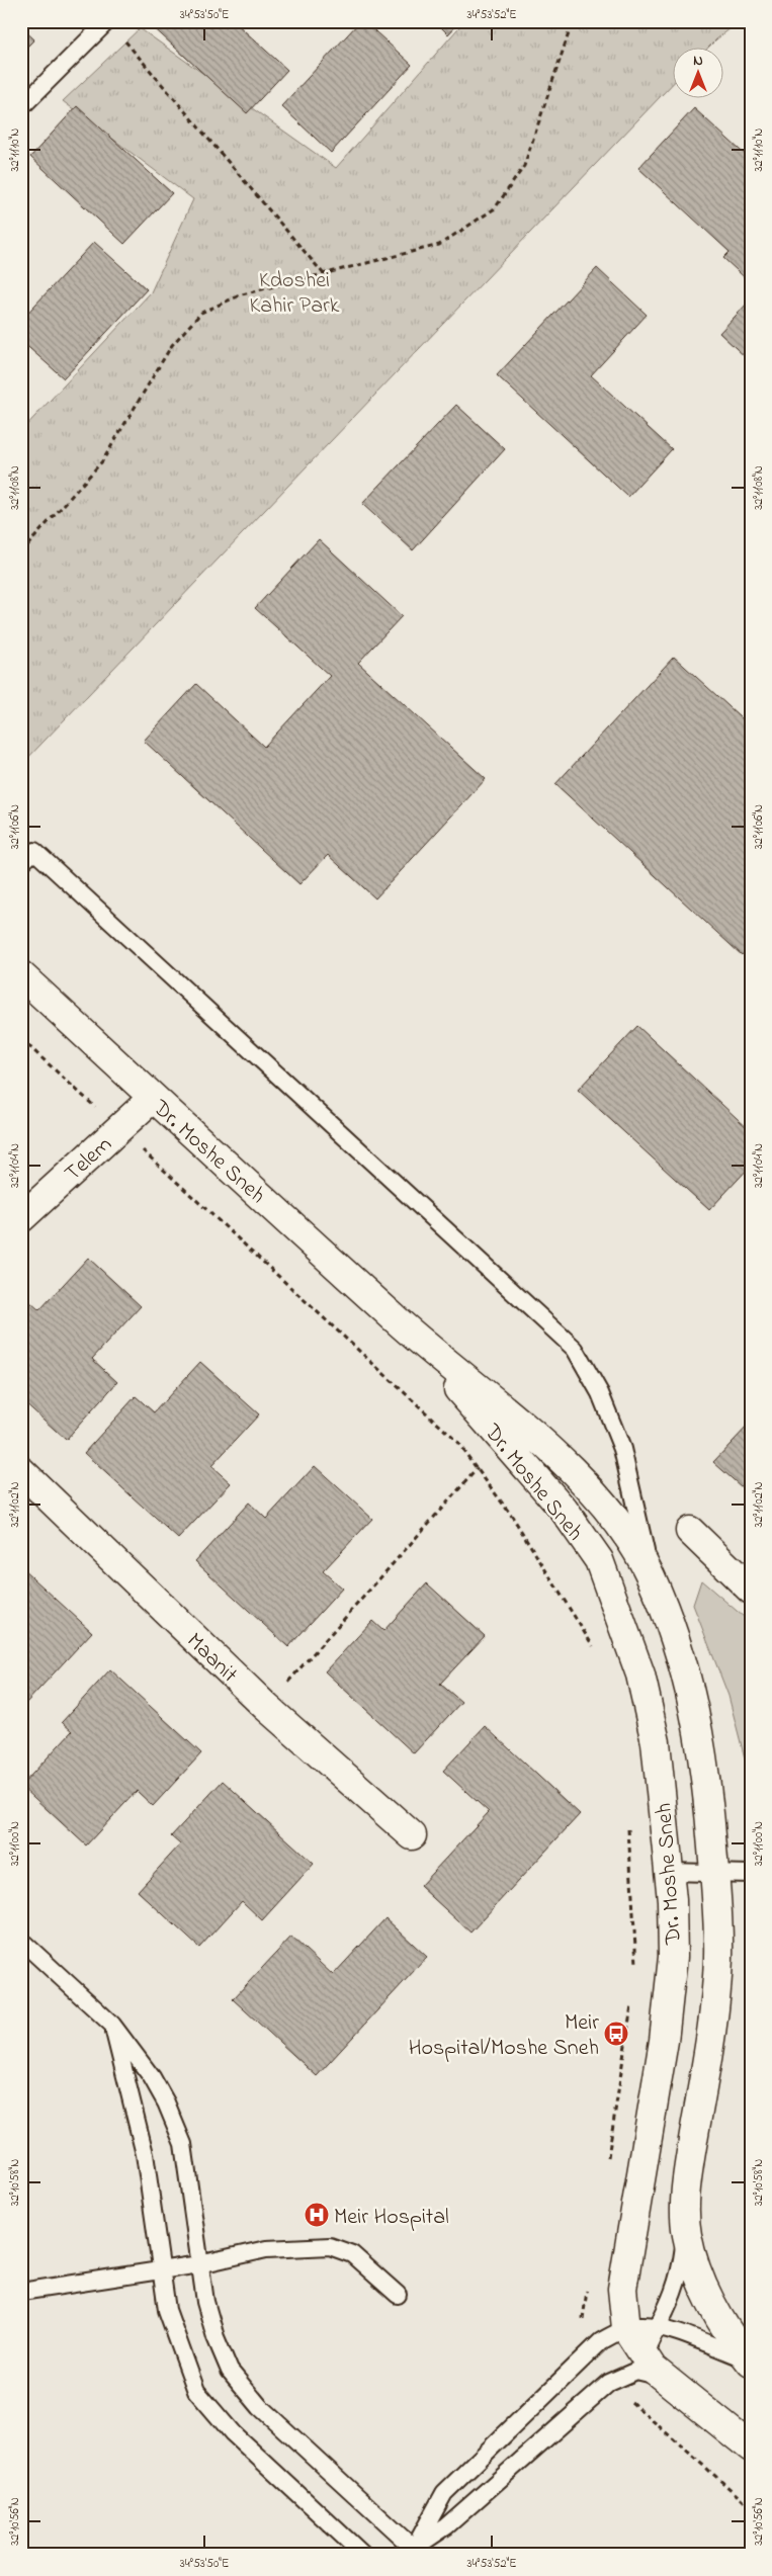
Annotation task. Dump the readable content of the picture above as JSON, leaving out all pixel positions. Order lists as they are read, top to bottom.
{
  "streets": {
    "street": ["Dr. Moshe Sneh", "Telem", "Maanit"]
  },
  "crossings": [
    ["Dr. Moshe Sneh", "Telem"]
  ],
  "parks": ["Kdoshei Kahir Park"],
  "places": {
    "bus stop": ["Meir Hospital/Moshe Sneh"],
    "hospital": ["Meir Hospital"]
  },
  "north": "top",
  "coordinates": [
    "34°53'50\"E",
    "34°53'52\"E",
    "32°11'10\"N",
    "32°11'08\"N",
    "32°11'06\"N",
    "32°11'04\"N",
    "32°11'02\"N",
    "32°11'00\"N",
    "32°10'58\"N",
    "32°10'56\"N"
  ]
}
